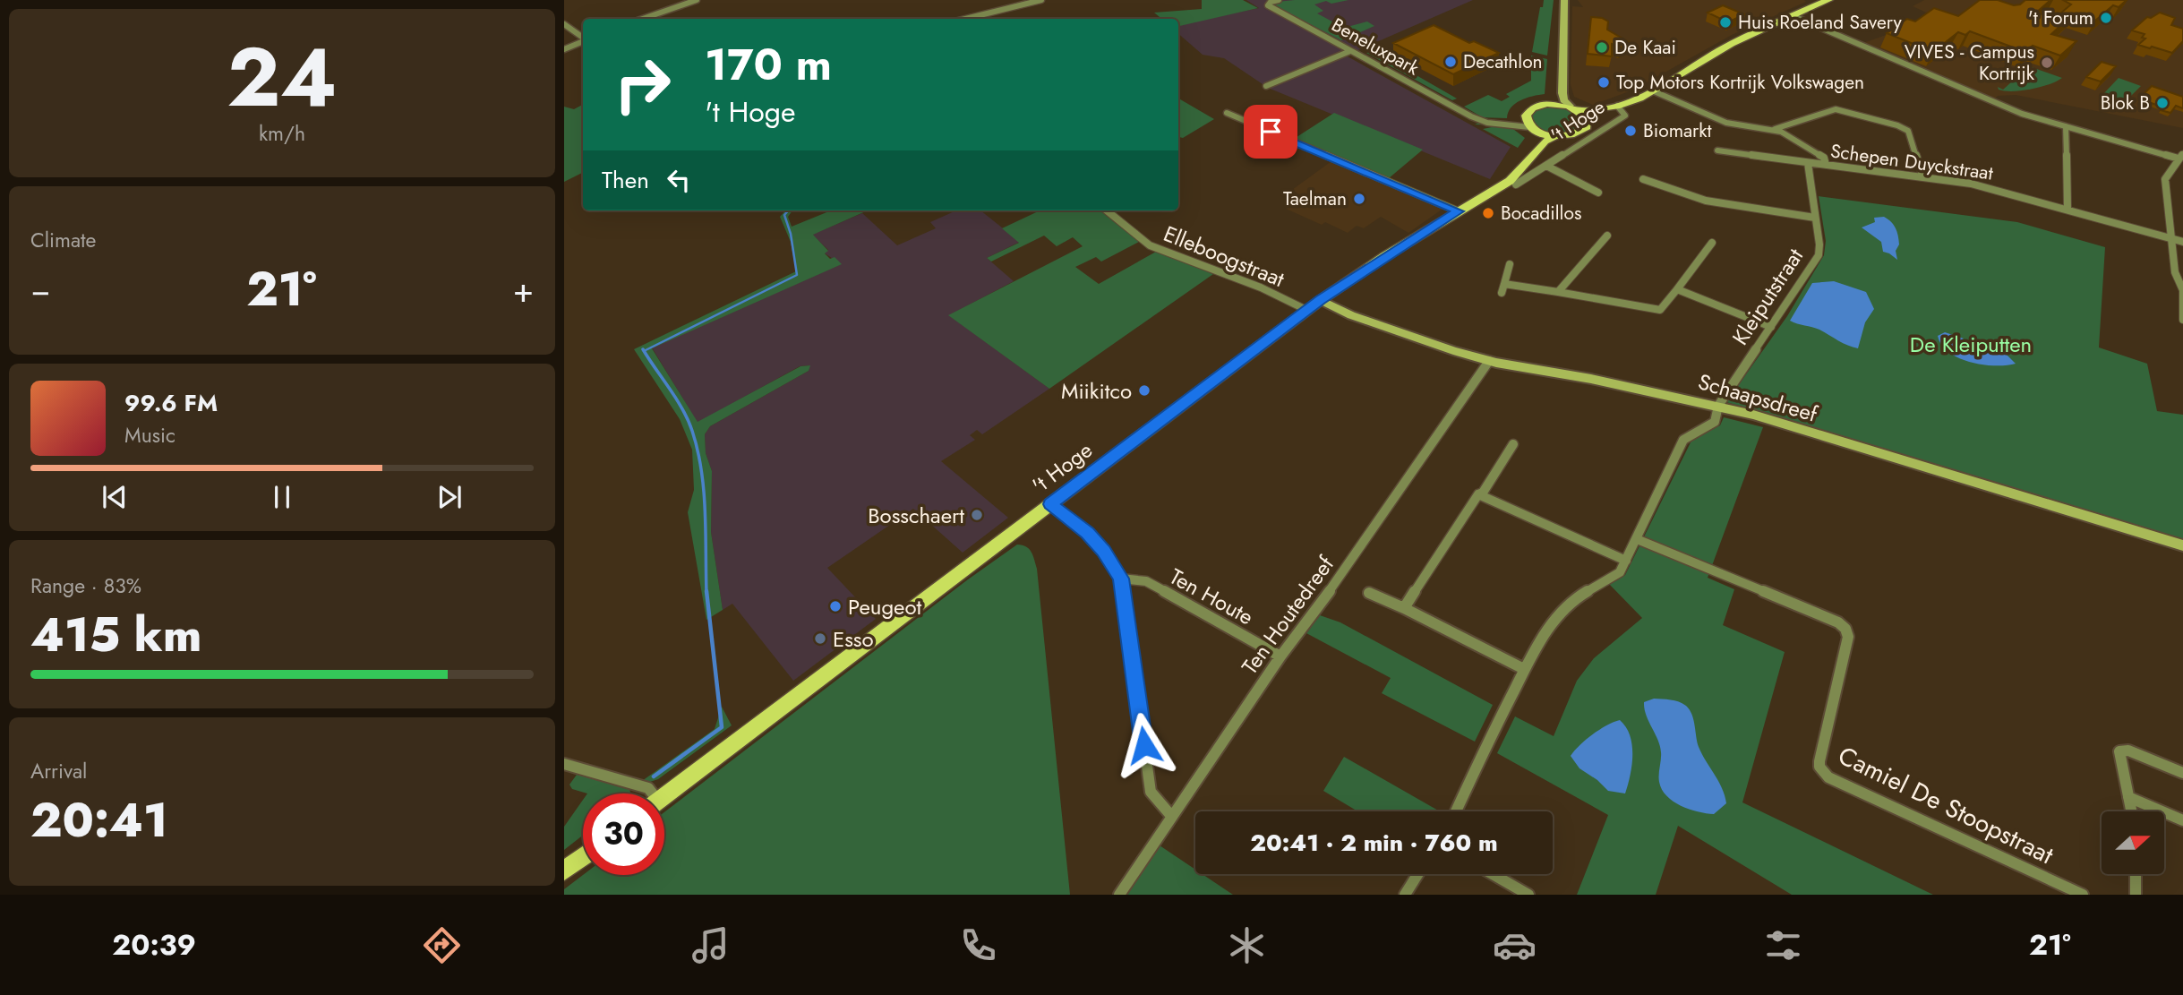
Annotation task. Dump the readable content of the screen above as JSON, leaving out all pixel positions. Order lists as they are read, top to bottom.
{
  "streets": {
    "main road": ["'t Hoge"],
    "street": [
      "Beneluxpark",
      "Schepen Duyckstraat",
      "Elleboogstraat",
      "Kleiputstraat",
      "Schaapsdreef",
      "Ten Houte",
      "Ten Houtedreef",
      "Camiel De Stoopstraat"
    ]
  },
  "crossings": [
    ["Beneluxpark", "'t Hoge"],
    ["'t Hoge", "Elleboogstraat"],
    ["'t Hoge", "Schaapsdreef"],
    ["Schepen Duyckstraat", "Kleiputstraat"],
    ["Kleiputstraat", "Schaapsdreef"],
    ["Kleiputstraat", "Camiel De Stoopstraat"],
    ["Schaapsdreef", "Ten Houtedreef"],
    ["Ten Houte", "Ten Houtedreef"]
  ],
  "parks": ["De Kleiputten"],
  "places": [
    "'t Forum",
    "Huis Roeland Savery",
    "De Kaai",
    "Decathlon",
    "VIVES - Campus Kortrijk",
    "Top Motors Kortrijk Volkswagen",
    "Blok B",
    "Biomarkt",
    "Taelman",
    "Bocadillos",
    "Miikitco",
    "Bosschaert",
    "Peugeot",
    "Esso"
  ],
  "north": "right",
  "page": {
    "tile": [
      ["24", "km/h"],
      "Climate",
      ["Range · 83%", "415 km"],
      ["Arrival", "20:41"]
    ],
    "turn": ["170 m", "'t Hoge"],
    "then": "Then",
    "heat": ["−", "21°", "+"],
    "song": ["99.6 FM", "Music"],
    "limit": "30",
    "trip": "20:41 · 2 min · 760 m",
    "tabs": ["20:39", "21°"]
  }
}
